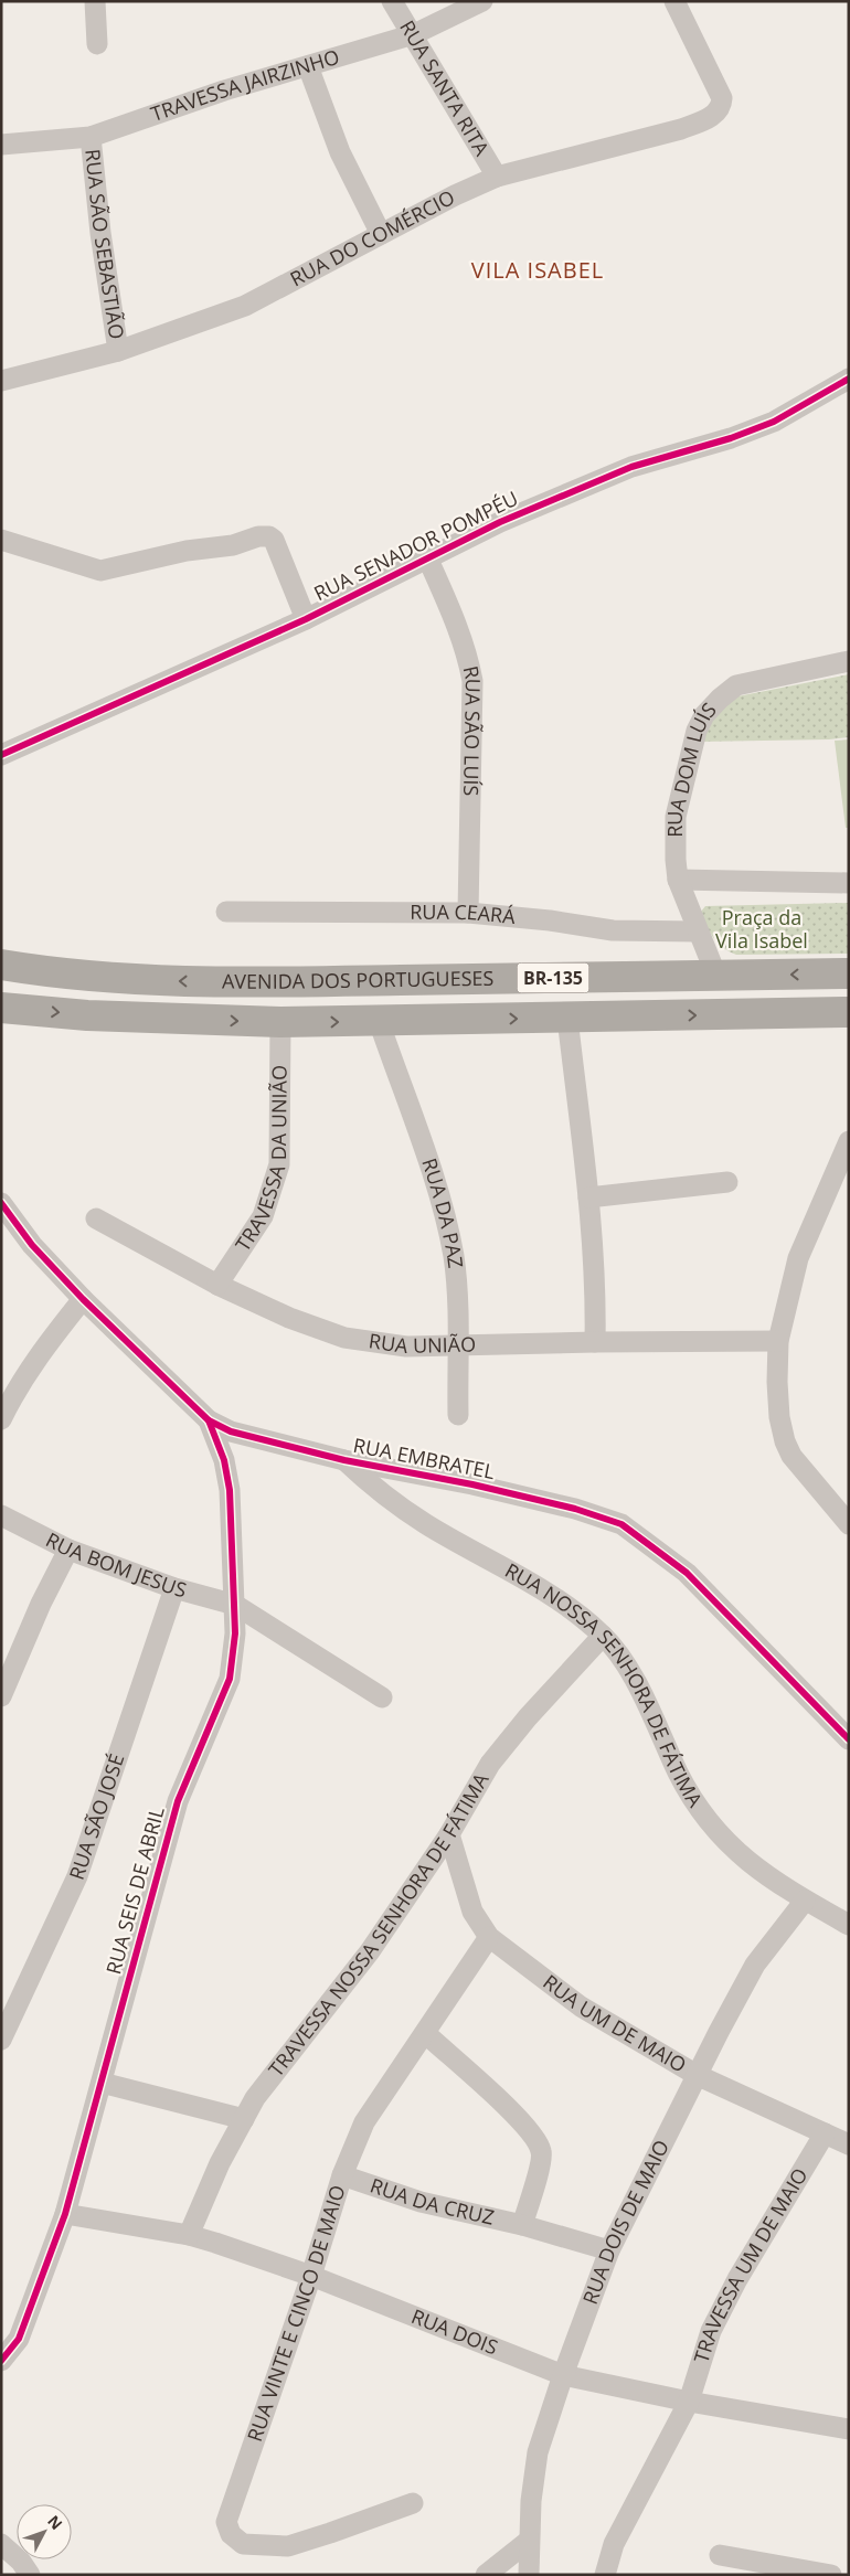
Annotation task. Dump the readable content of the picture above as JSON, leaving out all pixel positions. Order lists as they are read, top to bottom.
{
  "streets": {
    "highway": ["BR-135", "AVENIDA DOS PORTUGUESES"],
    "street": [
      "TRAVESSA JAIRZINHO",
      "RUA SANTA RITA",
      "RUA DO COMÉRCIO",
      "RUA SÃO SEBASTIÃO",
      "RUA SENADOR POMPÉU",
      "RUA SÃO LUÍS",
      "RUA DOM LUÍS",
      "RUA CEARÁ",
      "TRAVESSA DA UNIÃO",
      "RUA DA PAZ",
      "RUA UNIÃO",
      "RUA EMBRATEL",
      "RUA BOM JESUS",
      "RUA NOSSA SENHORA DE FÁTIMA",
      "RUA SÃO JOSÉ",
      "RUA SEIS DE ABRIL",
      "TRAVESSA NOSSA SENHORA DE FÁTIMA",
      "RUA UM DE MAIO",
      "RUA DA CRUZ",
      "RUA DOIS DE MAIO",
      "TRAVESSA UM DE MAIO",
      "RUA VINTE E CINCO DE MAIO",
      "RUA DOIS"
    ]
  },
  "crossings": [
    ["TRAVESSA JAIRZINHO", "RUA SANTA RITA"],
    ["TRAVESSA JAIRZINHO", "RUA SÃO SEBASTIÃO"],
    ["RUA SANTA RITA", "RUA DO COMÉRCIO"],
    ["RUA DO COMÉRCIO", "RUA SÃO SEBASTIÃO"],
    ["RUA SENADOR POMPÉU", "RUA SÃO LUÍS"],
    ["RUA SÃO LUÍS", "RUA CEARÁ"],
    ["RUA DOM LUÍS", "RUA CEARÁ"],
    ["RUA DOM LUÍS", "AVENIDA DOS PORTUGUESES"],
    ["AVENIDA DOS PORTUGUESES", "TRAVESSA DA UNIÃO"],
    ["AVENIDA DOS PORTUGUESES", "RUA DA PAZ"],
    ["TRAVESSA DA UNIÃO", "RUA UNIÃO"],
    ["RUA DA PAZ", "RUA UNIÃO"],
    ["RUA EMBRATEL", "RUA NOSSA SENHORA DE FÁTIMA"],
    ["RUA EMBRATEL", "RUA SEIS DE ABRIL"],
    ["RUA BOM JESUS", "RUA SÃO JOSÉ"],
    ["RUA BOM JESUS", "RUA SEIS DE ABRIL"],
    ["RUA NOSSA SENHORA DE FÁTIMA", "TRAVESSA NOSSA SENHORA DE FÁTIMA"],
    ["RUA NOSSA SENHORA DE FÁTIMA", "RUA DOIS DE MAIO"],
    ["RUA SEIS DE ABRIL", "RUA DOIS"],
    ["TRAVESSA NOSSA SENHORA DE FÁTIMA", "RUA UM DE MAIO"],
    ["TRAVESSA NOSSA SENHORA DE FÁTIMA", "RUA DOIS"],
    ["RUA UM DE MAIO", "RUA DOIS DE MAIO"],
    ["RUA UM DE MAIO", "TRAVESSA UM DE MAIO"],
    ["RUA UM DE MAIO", "RUA VINTE E CINCO DE MAIO"],
    ["RUA DA CRUZ", "RUA DOIS DE MAIO"],
    ["RUA DA CRUZ", "RUA VINTE E CINCO DE MAIO"],
    ["RUA DOIS DE MAIO", "RUA DOIS"],
    ["TRAVESSA UM DE MAIO", "RUA DOIS"],
    ["RUA VINTE E CINCO DE MAIO", "RUA DOIS"]
  ],
  "districts": ["VILA ISABEL"],
  "parks": ["Praça da Vila Isabel"],
  "north": "top right"
}
